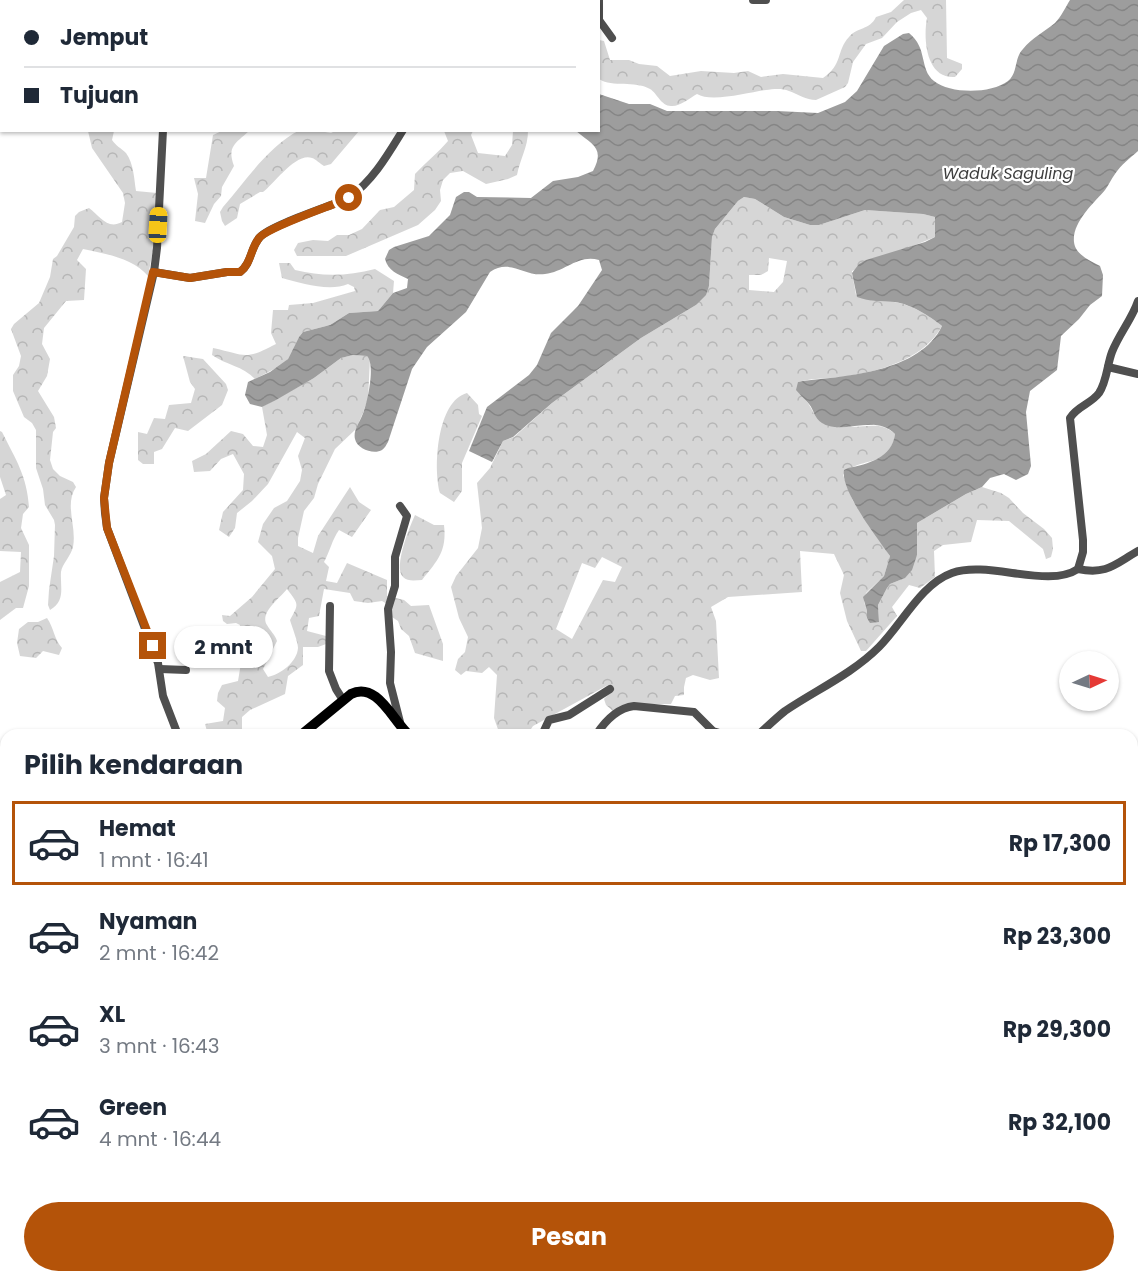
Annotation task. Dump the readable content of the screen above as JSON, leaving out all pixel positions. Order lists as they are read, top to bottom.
{
  "water": ["Waduk Saguling"],
  "north": "right",
  "page": {
    "banner": ["Jemput", "Tujuan"],
    "bubble": "2 mnt",
    "heading": "Pilih kendaraan",
    "list": [
      {
        "name": "Hemat",
        "note": "1 mnt · 16:41",
        "value": "Rp 17,300"
      },
      {
        "name": "Nyaman",
        "note": "2 mnt · 16:42",
        "value": "Rp 23,300"
      },
      {
        "name": "XL",
        "note": "3 mnt · 16:43",
        "value": "Rp 29,300"
      },
      {
        "name": "Green",
        "note": "4 mnt · 16:44",
        "value": "Rp 32,100"
      }
    ],
    "buttons": "Pesan"
  }
}
